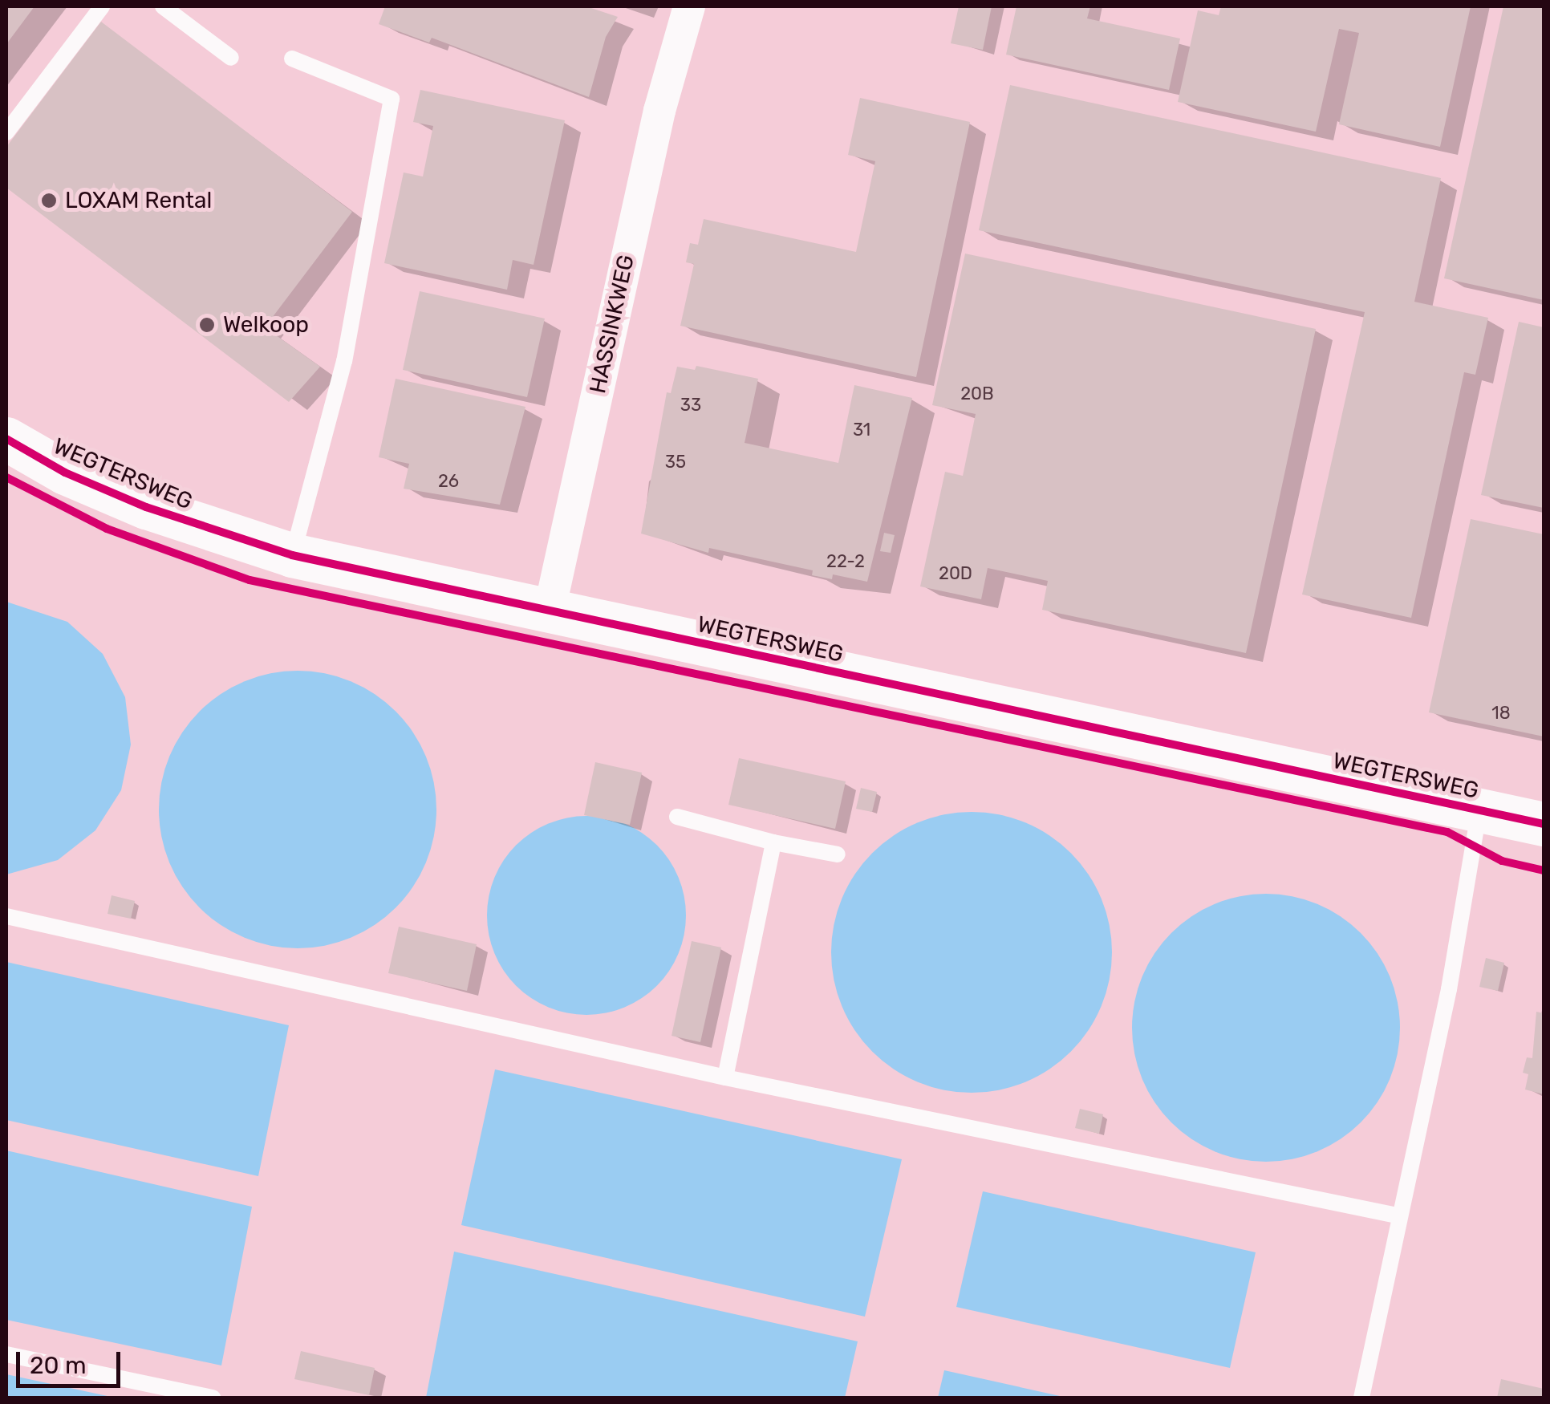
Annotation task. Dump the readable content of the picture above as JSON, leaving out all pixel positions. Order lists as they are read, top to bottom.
{
  "streets": {
    "street": ["HASSINKWEG", "WEGTERSWEG"]
  },
  "crossings": [
    ["HASSINKWEG", "WEGTERSWEG"]
  ],
  "places": ["LOXAM Rental", "Welkoop"],
  "house_numbers": [
    "20B",
    "33",
    "31",
    "35",
    "26",
    "22-2",
    "20D",
    "18"
  ],
  "scale_bar": "20 m"
}
